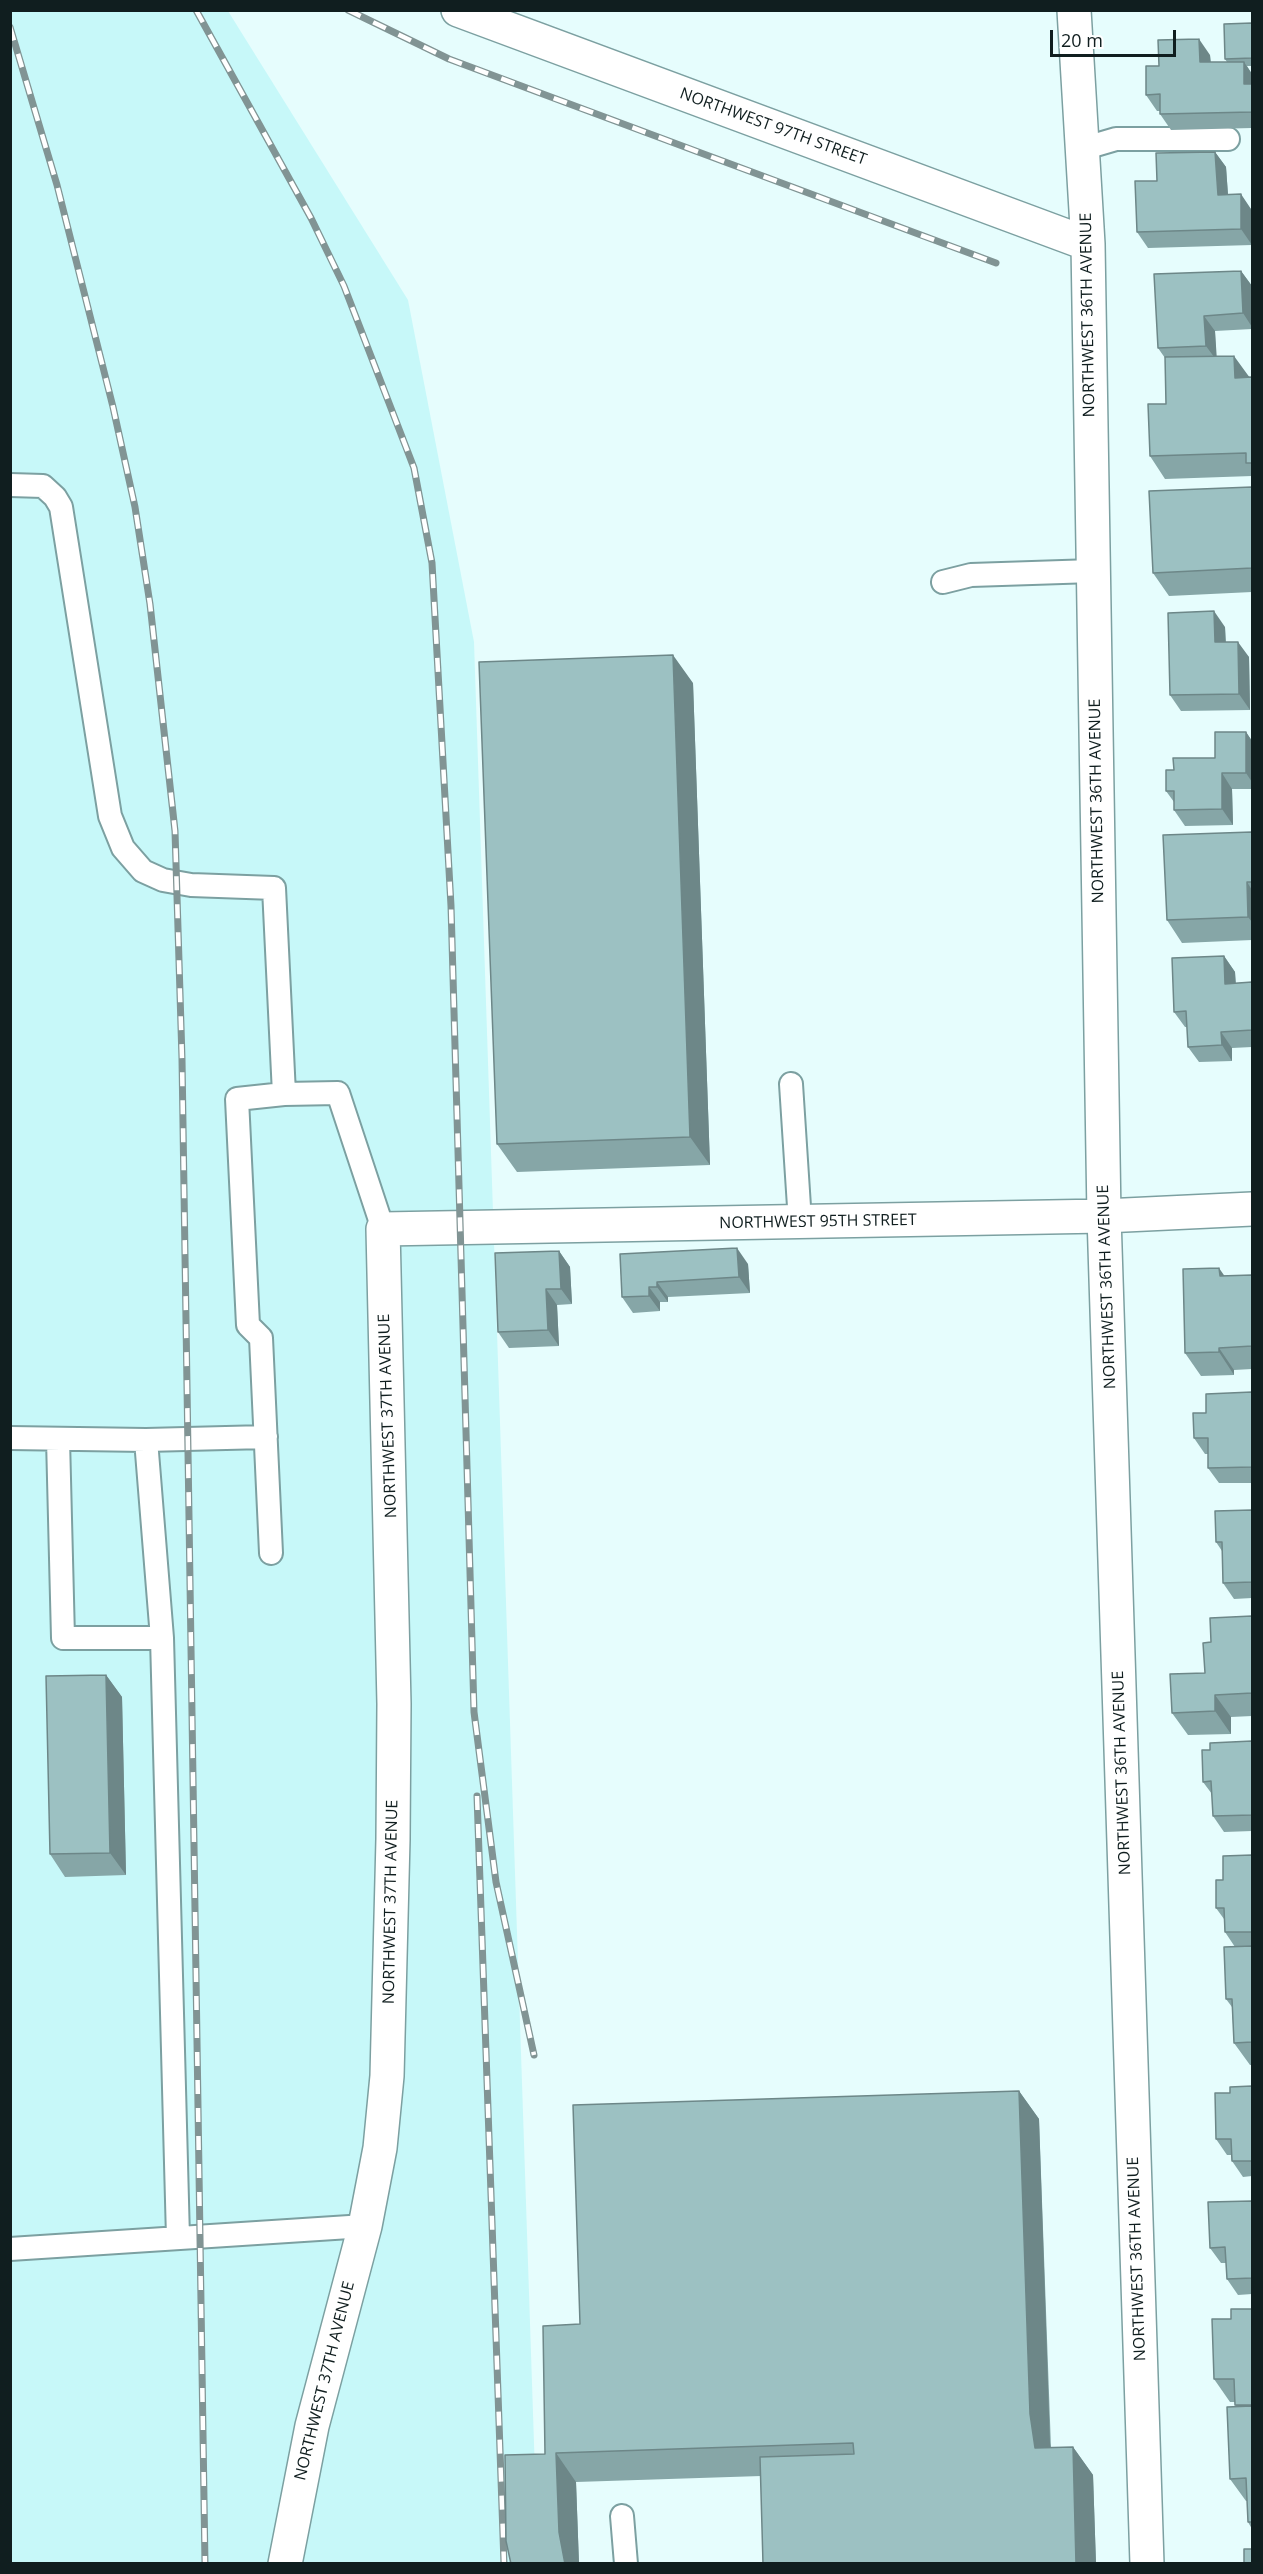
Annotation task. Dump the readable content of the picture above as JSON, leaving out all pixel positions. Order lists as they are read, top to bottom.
{
  "streets": {
    "street": [
      "NORTHWEST 97TH STREET",
      "NORTHWEST 36TH AVENUE",
      "NORTHWEST 95TH STREET",
      "NORTHWEST 37TH AVENUE"
    ]
  },
  "crossings": [
    ["NORTHWEST 97TH STREET", "NORTHWEST 36TH AVENUE"],
    ["NORTHWEST 36TH AVENUE", "NORTHWEST 95TH STREET"],
    ["NORTHWEST 95TH STREET", "NORTHWEST 37TH AVENUE"]
  ],
  "scale_bar": "20 m"
}
